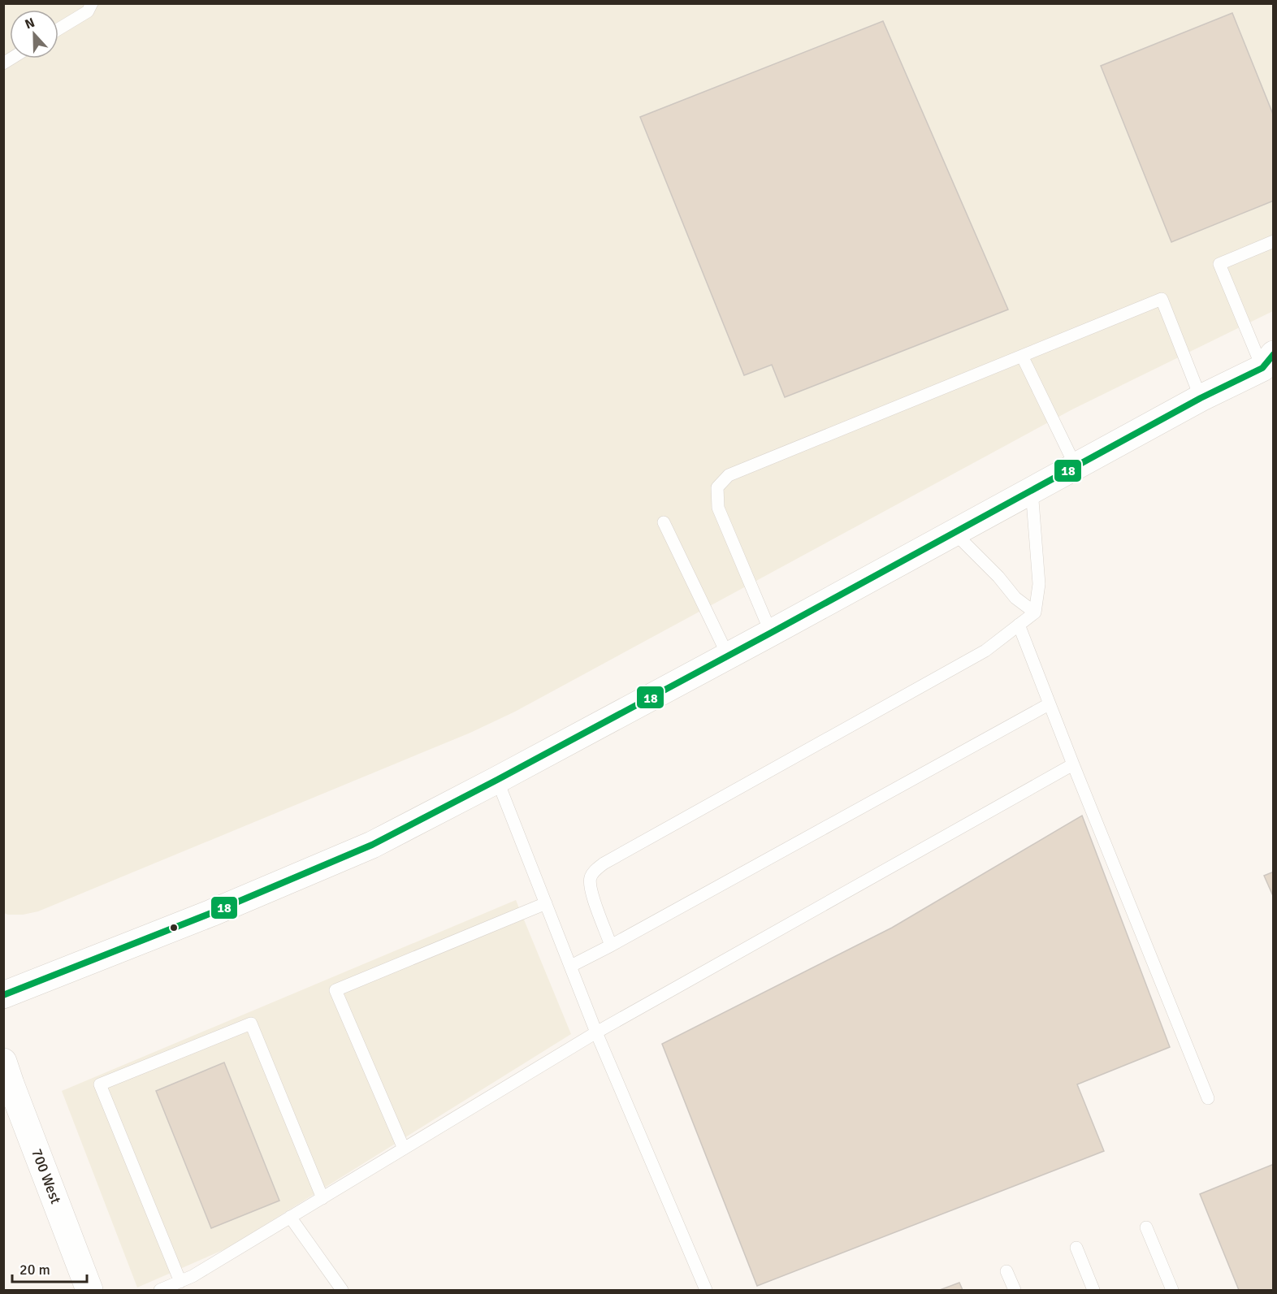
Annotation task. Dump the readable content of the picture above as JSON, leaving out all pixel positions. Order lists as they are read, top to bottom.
{
  "streets": {
    "main road": ["700 West"]
  },
  "lines": ["transit line 18"],
  "scale_bar": "20 m",
  "north": "top"
}
